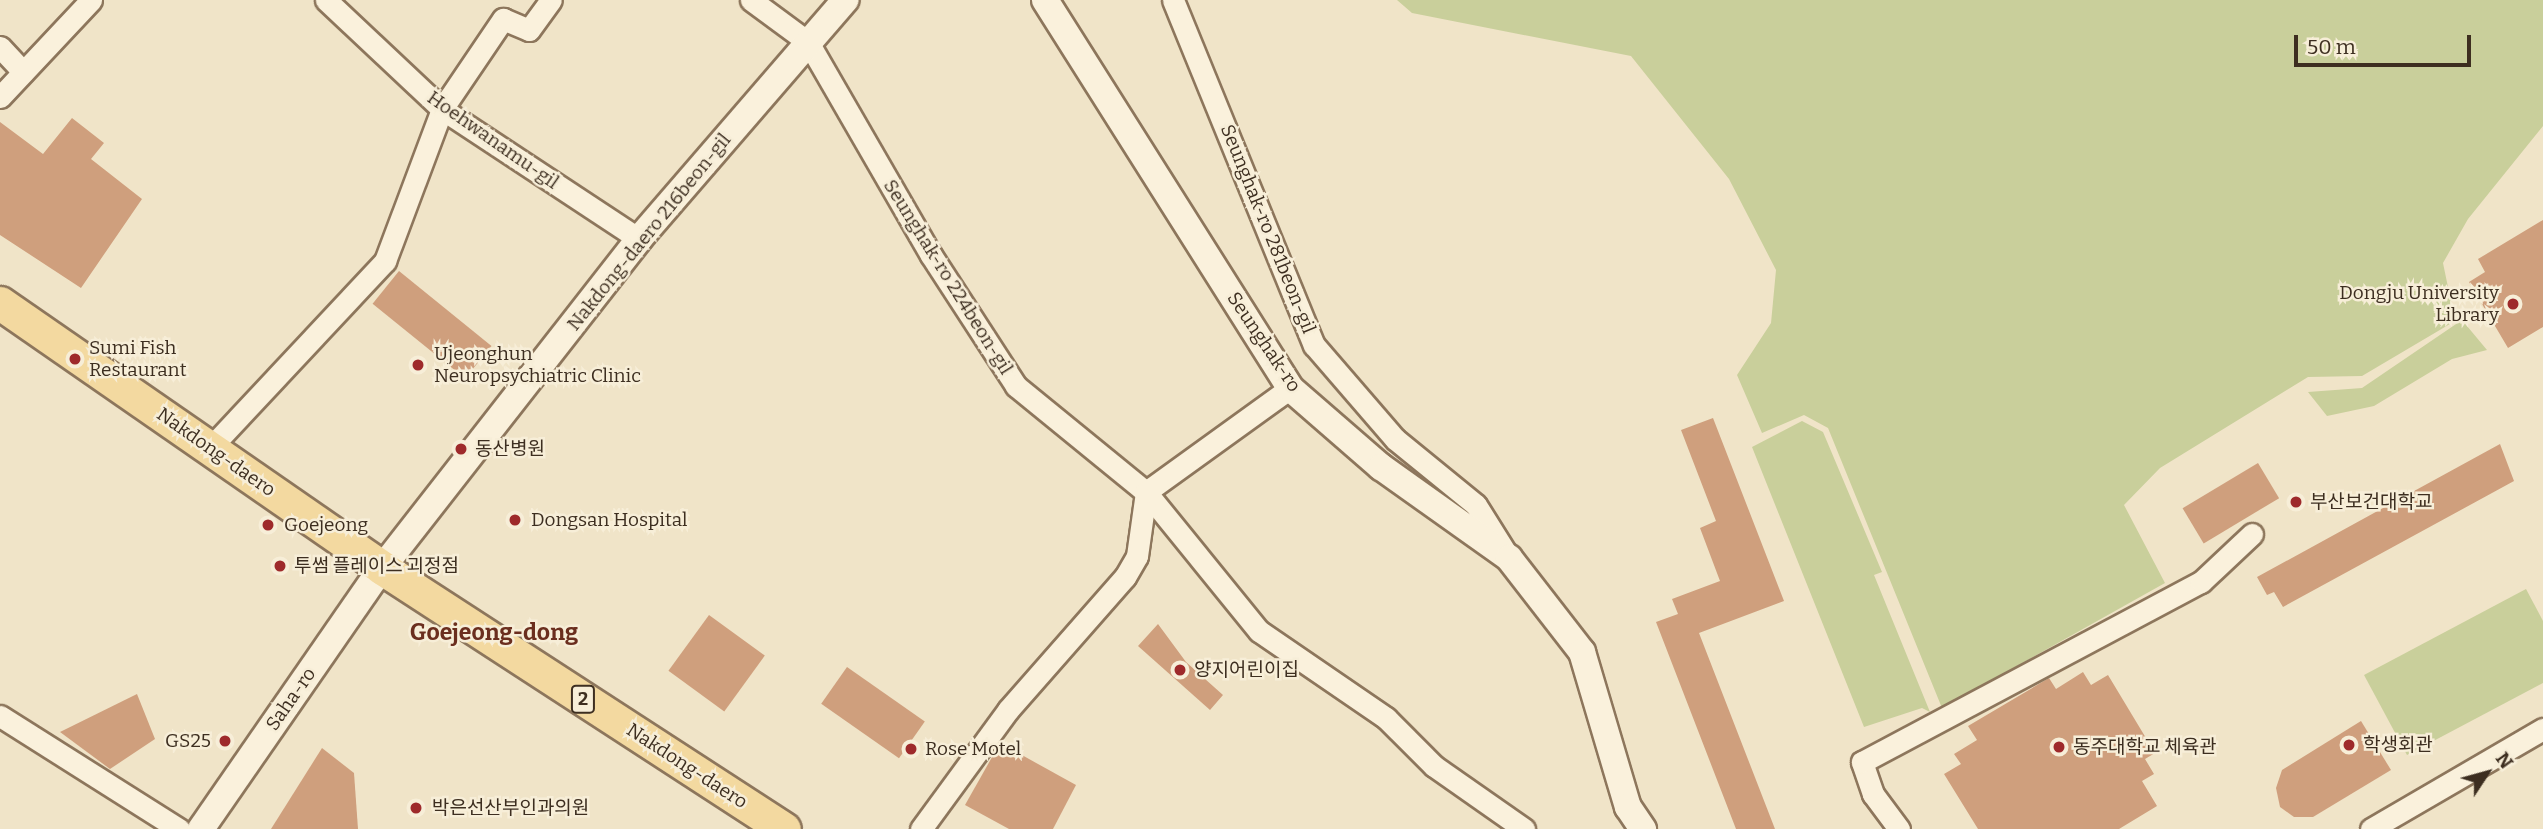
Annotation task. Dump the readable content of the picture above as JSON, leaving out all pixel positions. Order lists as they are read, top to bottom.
{
  "streets": {
    "main road": ["Nakdong-daero", "2"],
    "street": [
      "Hoehwanamu-gil",
      "Seunghak-ro 281beon-gil",
      "Nakdong-daero 216beon-gil",
      "Seunghak-ro 224beon-gil",
      "Seunghak-ro",
      "Saha-ro"
    ]
  },
  "crossings": [
    ["Hoehwanamu-gil", "Nakdong-daero 216beon-gil"],
    ["Seunghak-ro 281beon-gil", "Seunghak-ro"],
    ["Nakdong-daero 216beon-gil", "Seunghak-ro 224beon-gil"],
    ["Nakdong-daero 216beon-gil", "Nakdong-daero"],
    ["Nakdong-daero 216beon-gil", "Saha-ro"],
    ["Nakdong-daero", "Saha-ro"]
  ],
  "districts": ["Goejeong-dong"],
  "places": [
    "Dongju University Library",
    "Sumi Fish Restaurant",
    "Ujeonghun Neuropsychiatric Clinic",
    "동산병원",
    "부산보건대학교",
    "Dongsan Hospital",
    "Goejeong",
    "투썸 플레이스 괴정점",
    "양지어린이집",
    "GS25",
    "학생회관",
    "동주대학교 체육관",
    "Rose Motel",
    "박은선산부인과의원"
  ],
  "scale_bar": "50 m",
  "north": "top right"
}
